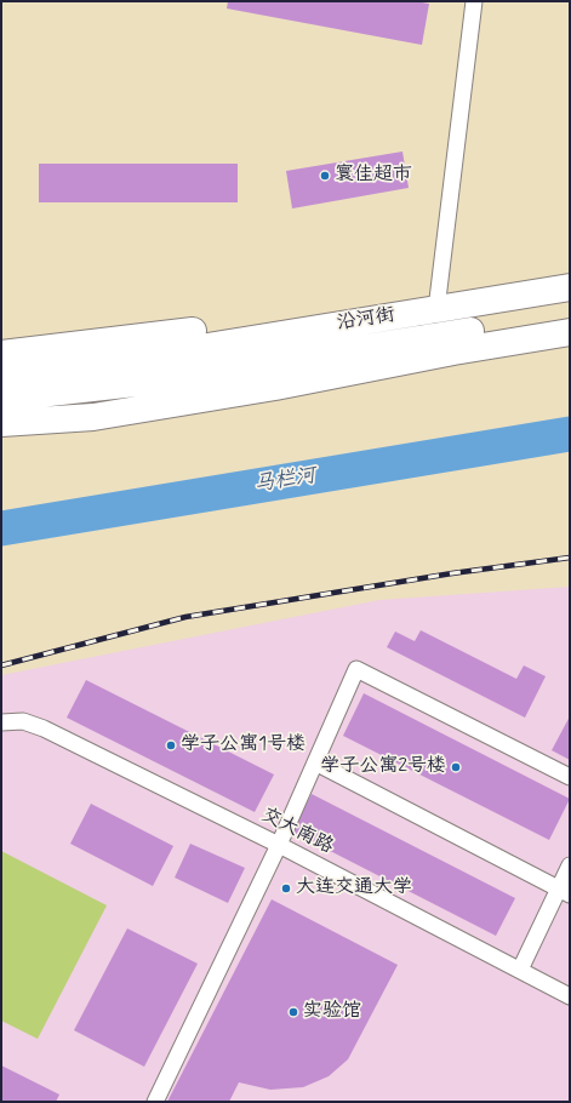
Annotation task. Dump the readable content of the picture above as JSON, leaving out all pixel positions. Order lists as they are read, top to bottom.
{
  "streets": {
    "highway": ["沿河街"],
    "street": ["交大南路"]
  },
  "water": ["马栏河"],
  "places": [
    "寰佳超市",
    "学子公寓1号楼",
    "学子公寓2号楼",
    "大连交通大学",
    "实验馆"
  ]
}
